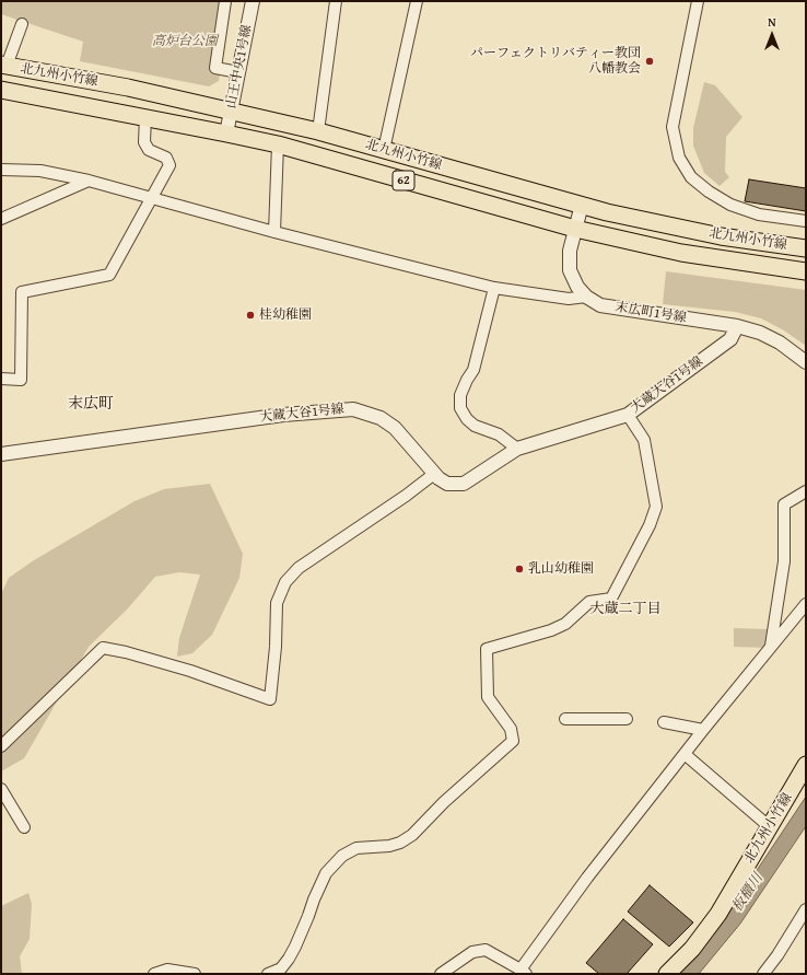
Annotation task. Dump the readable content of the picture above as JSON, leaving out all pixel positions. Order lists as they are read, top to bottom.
{
  "streets": {
    "main road": ["北九州小竹線", "62"],
    "street": ["山王中央1号線", "末広町1号線", "大蔵大谷1号線"]
  },
  "crossings": [
    ["山王中央1号線", "北九州小竹線"],
    ["北九州小竹線", "末広町1号線"],
    ["末広町1号線", "大蔵大谷1号線"]
  ],
  "districts": ["末広町", "大蔵二丁目"],
  "water": ["板櫃川"],
  "parks": ["高炉台公園"],
  "places": ["パーフェクトリバティー教団 八幡教会", "桂幼稚園", "乳山幼稚園"],
  "north": "top"
}
